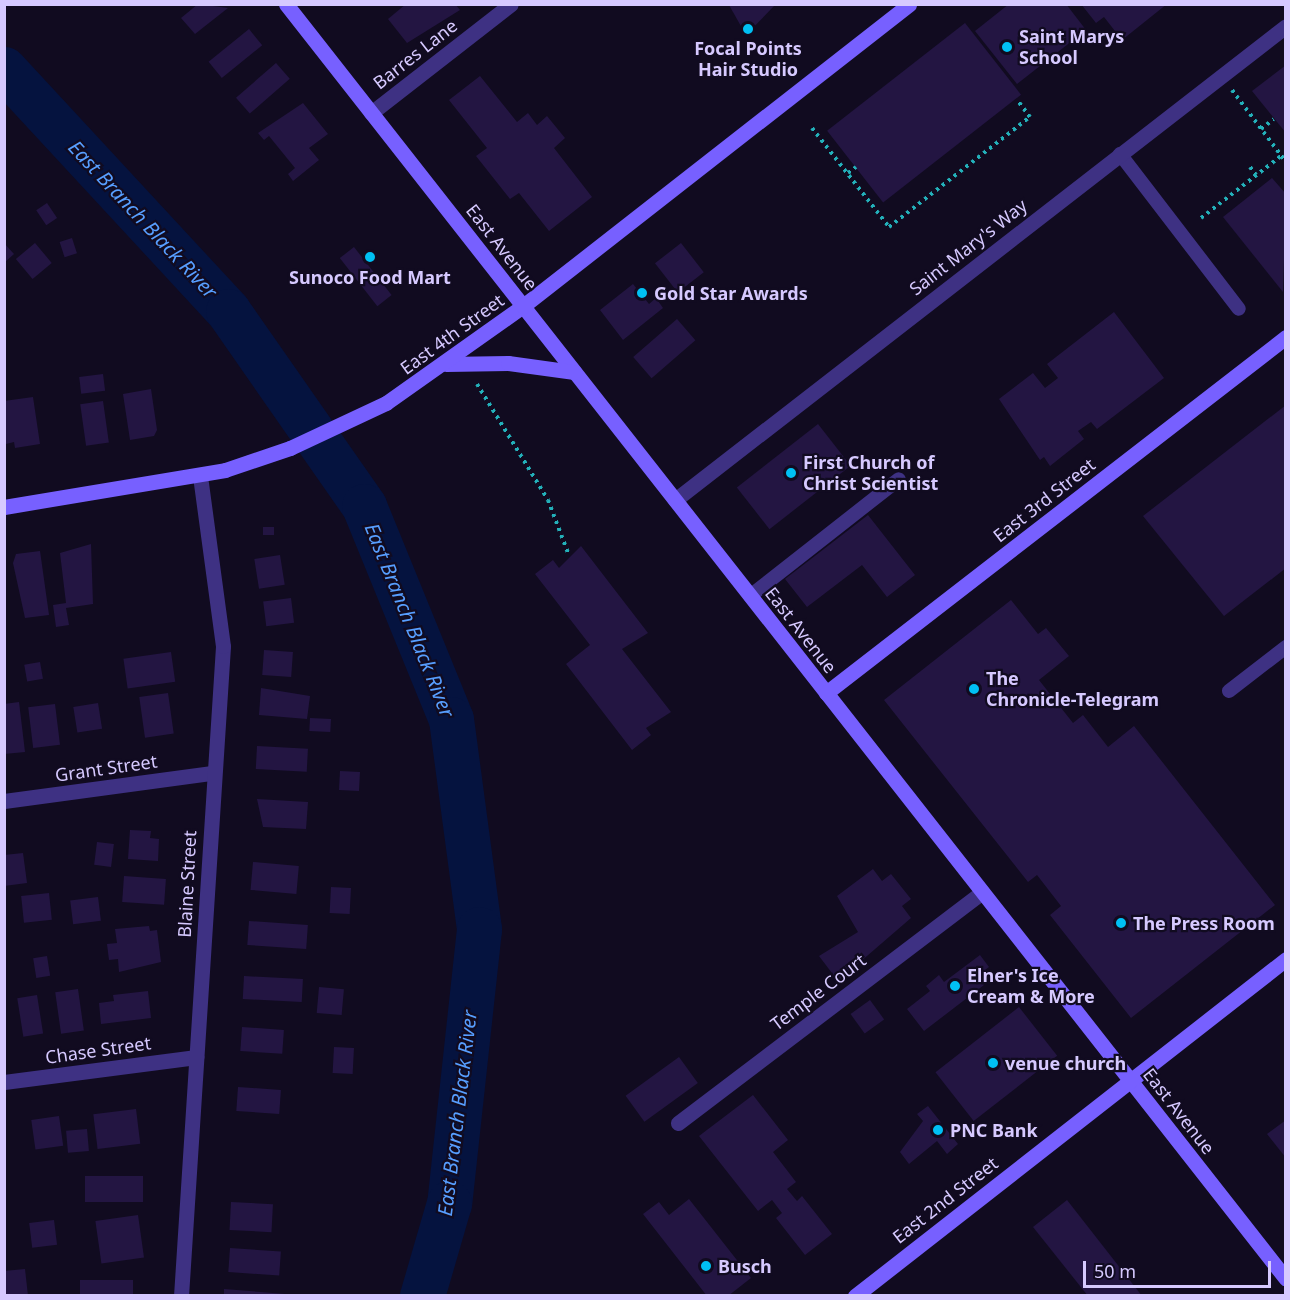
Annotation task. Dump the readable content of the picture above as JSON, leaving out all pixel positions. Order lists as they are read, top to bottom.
{
  "streets": {
    "street": [
      "Barres Lane",
      "East Avenue",
      "Saint Mary's Way",
      "East 4th Street",
      "East 3rd Street",
      "Grant Street",
      "Blaine Street",
      "Temple Court",
      "Chase Street",
      "East 2nd Street"
    ]
  },
  "crossings": [
    ["Barres Lane", "East Avenue"],
    ["East Avenue", "Saint Mary's Way"],
    ["East Avenue", "East 4th Street"],
    ["East Avenue", "East 3rd Street"],
    ["East Avenue", "Temple Court"],
    ["East Avenue", "East 2nd Street"],
    ["East 4th Street", "Blaine Street"],
    ["Grant Street", "Blaine Street"],
    ["Blaine Street", "Chase Street"]
  ],
  "water": ["East Branch Black River"],
  "places": [
    "Focal Points Hair Studio",
    "Saint Marys School",
    "Sunoco Food Mart",
    "Gold Star Awards",
    "First Church of Christ Scientist",
    "The Chronicle-Telegram",
    "The Press Room",
    "Elner's Ice Cream & More",
    "venue church",
    "PNC Bank",
    "Busch"
  ],
  "scale_bar": "50 m"
}
